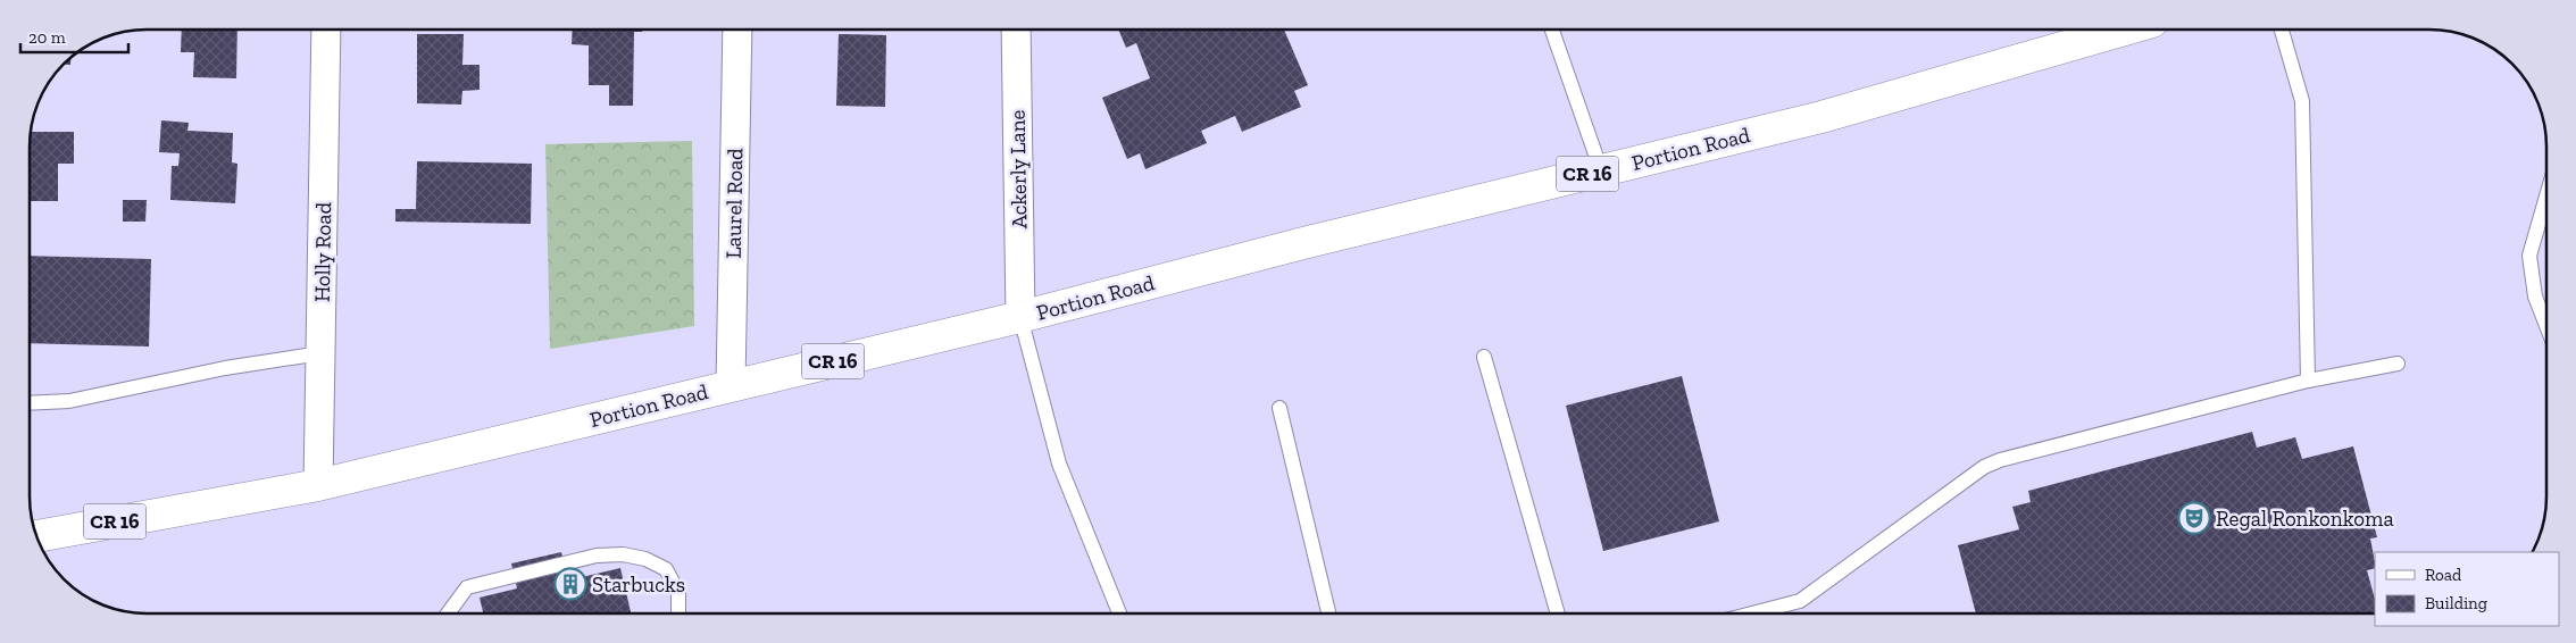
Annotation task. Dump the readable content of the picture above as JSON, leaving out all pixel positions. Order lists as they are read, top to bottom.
{
  "streets": {
    "main road": ["Portion Road", "CR 16"],
    "street": ["Ackerly Lane", "Laurel Road", "Holly Road"]
  },
  "crossings": [
    ["Portion Road", "Ackerly Lane"],
    ["Portion Road", "Laurel Road"],
    ["Portion Road", "Holly Road"]
  ],
  "places": {
    "theatre": ["Regal Ronkonkoma"],
    "building": ["Starbucks"]
  },
  "legend": ["Road", "Building"],
  "scale_bar": "20 m"
}
